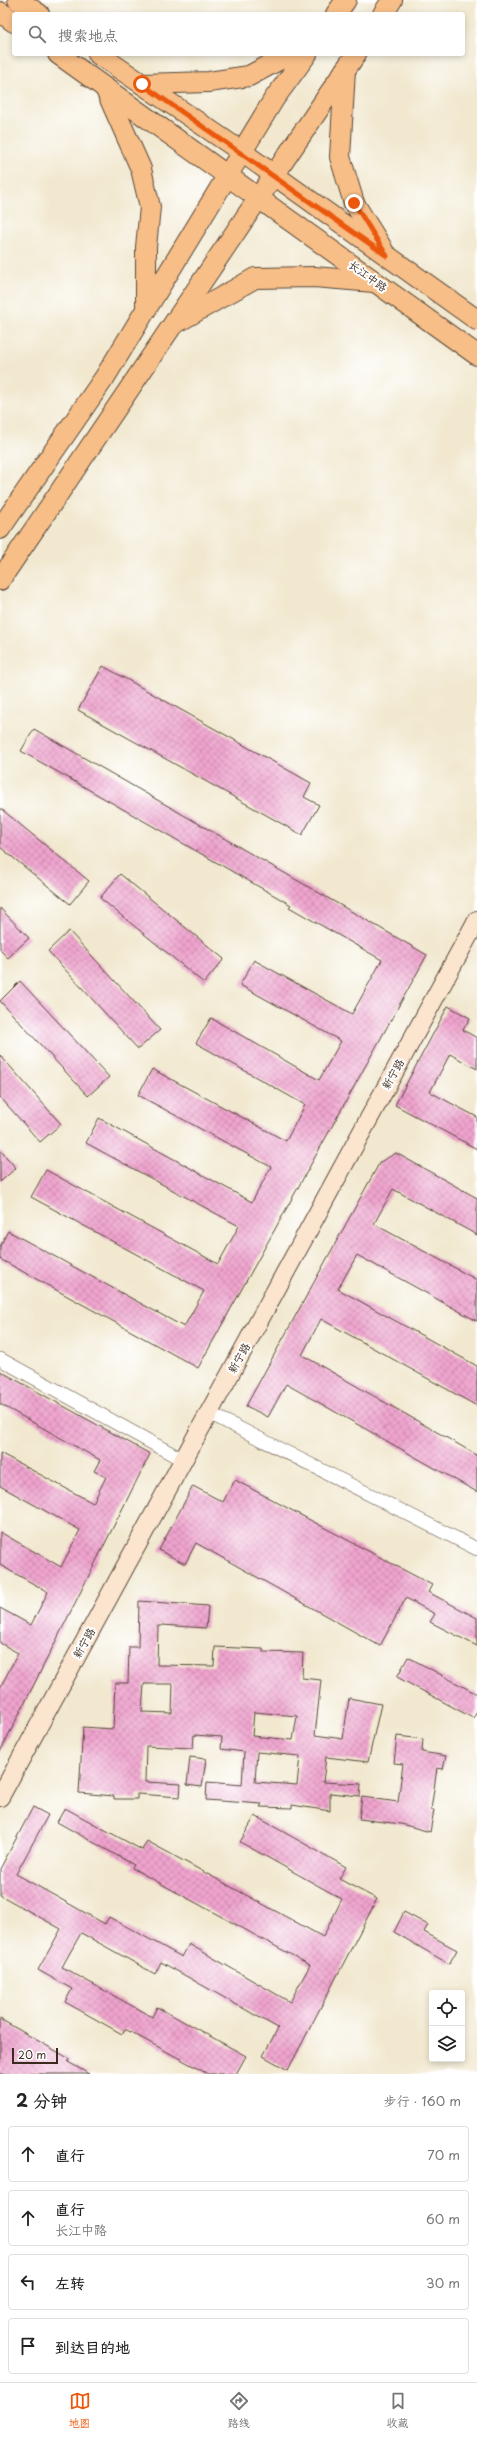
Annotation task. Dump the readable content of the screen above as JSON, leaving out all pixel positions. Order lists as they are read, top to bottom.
{
  "streets": {
    "main road": ["长江中路"],
    "street": ["新宁路"]
  },
  "scale_bar": "20 m",
  "page": {
    "search": "搜索地点",
    "scale": "20 m",
    "heading": ["2 分钟", "步行 · 160 m"],
    "list": [
      ["直行", "70 m"],
      ["直行", "长江中路", "60 m"],
      ["左转", "30 m"],
      "到达目的地"
    ],
    "nav": ["地图", "路线", "收藏"]
  }
}
